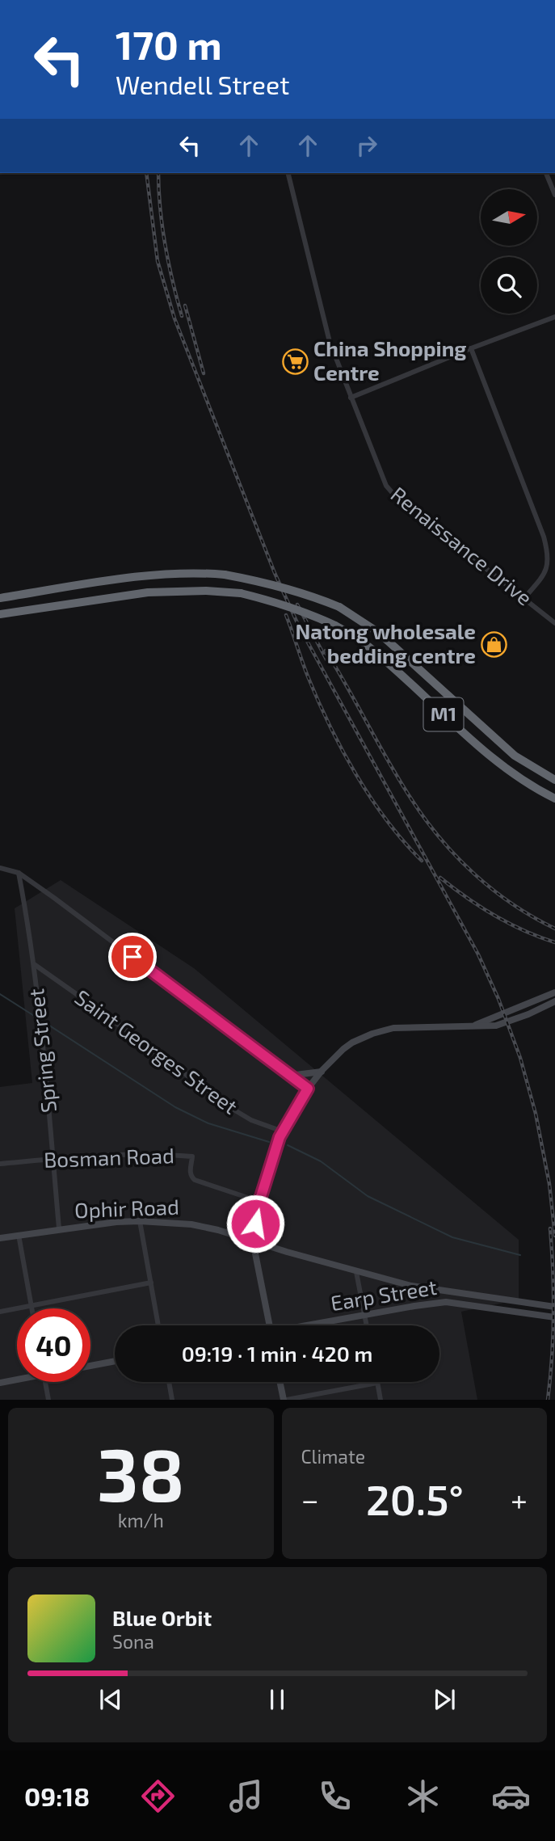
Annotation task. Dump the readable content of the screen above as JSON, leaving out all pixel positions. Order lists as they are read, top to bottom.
{
  "streets": {
    "highway": ["M1"],
    "street": [
      "Renaissance Drive",
      "Spring Street",
      "Saint Georges Street",
      "Bosman Road",
      "Ophir Road",
      "Earp Street"
    ]
  },
  "crossings": [
    ["Spring Street", "Saint Georges Street"],
    ["Spring Street", "Bosman Road"],
    ["Spring Street", "Ophir Road"],
    ["Ophir Road", "Earp Street"]
  ],
  "places": {
    "supermarket": ["China Shopping Centre"],
    "shop": ["Natong wholesale bedding centre"]
  },
  "north": "right",
  "page": {
    "turn": ["170 m", "Wendell Street"],
    "limit": "40",
    "trip": "09:19 · 1 min · 420 m",
    "tile": [
      ["38", "km/h"],
      "Climate"
    ],
    "heat": ["−", "20.5°", "+"],
    "song": ["Blue Orbit", "Sona"],
    "tabs": "09:18"
  }
}
